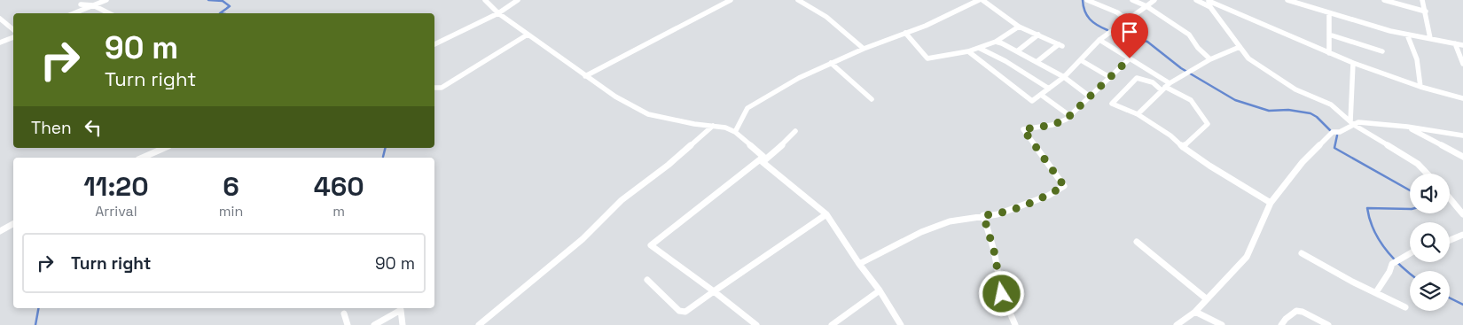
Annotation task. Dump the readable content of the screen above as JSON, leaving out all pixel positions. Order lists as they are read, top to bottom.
{
  "page": {
    "turn": ["90 m", "Turn right"],
    "then": "Then",
    "eta": [
      "11:20",
      "Arrival",
      "6",
      "min",
      "460",
      "m"
    ],
    "list": [
      {
        "name": "Turn right",
        "value": "90 m"
      }
    ]
  }
}
